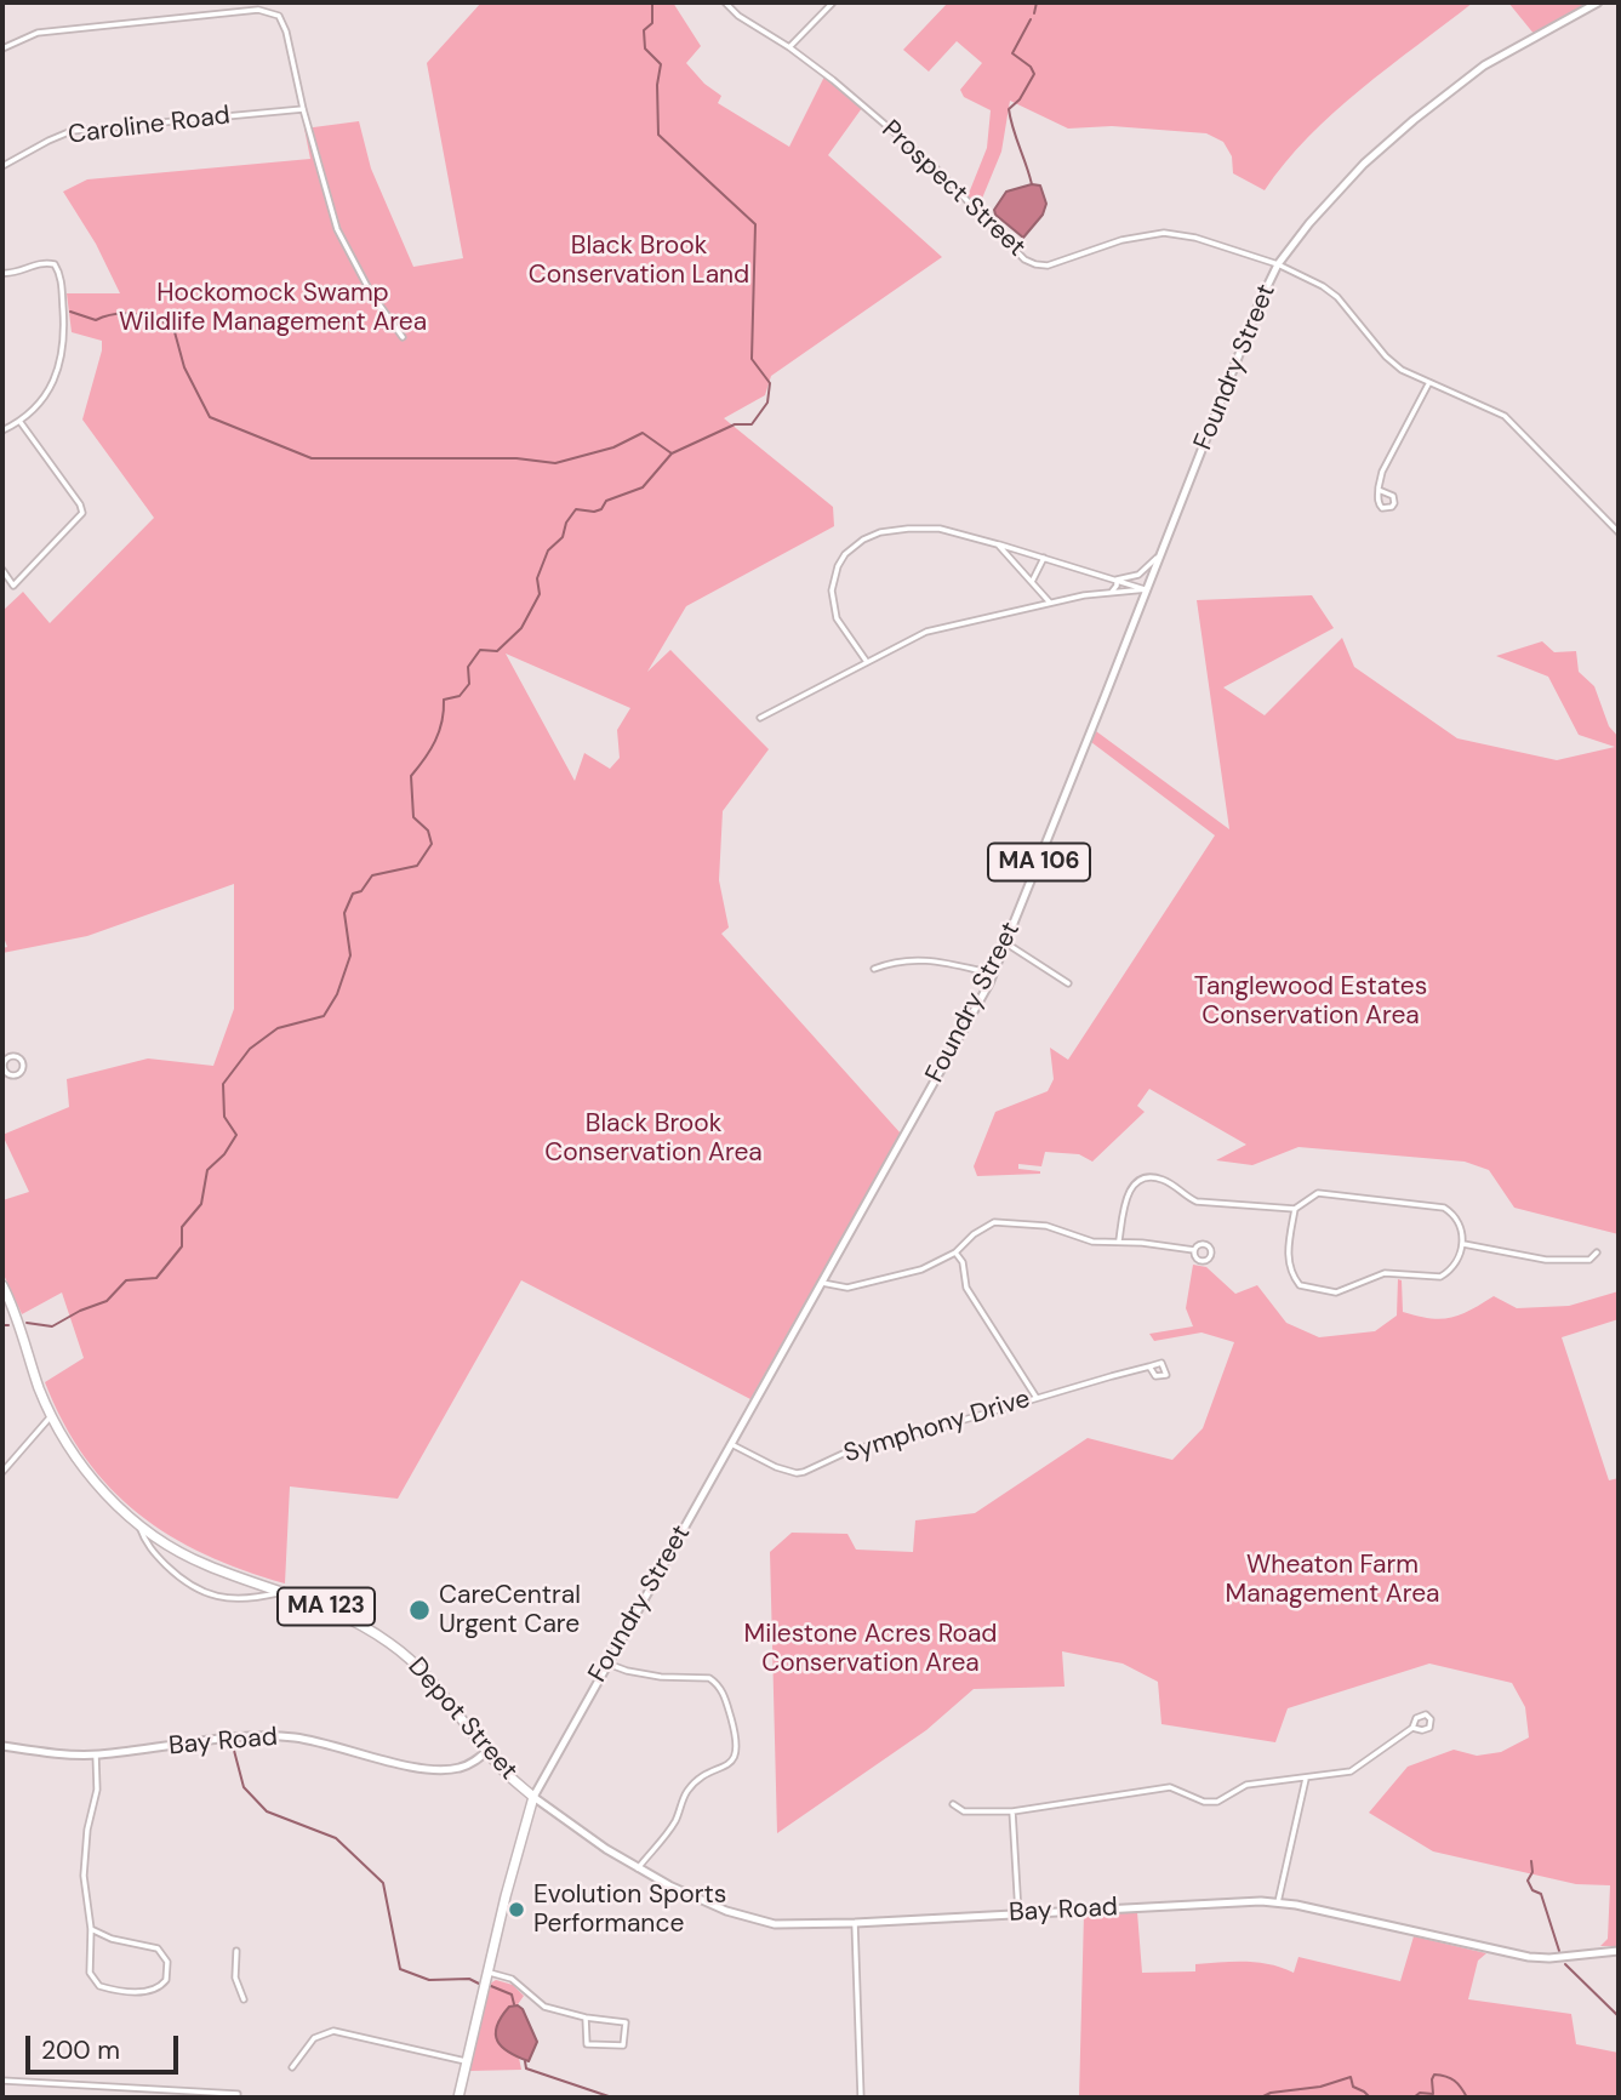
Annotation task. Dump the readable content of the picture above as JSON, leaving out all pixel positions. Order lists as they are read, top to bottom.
{
  "streets": {
    "highway": [
      "Foundry Street",
      "MA 106",
      "MA 123",
      "Depot Street"
    ],
    "main road": ["Bay Road"],
    "street": ["Caroline Road", "Prospect Street", "Symphony Drive"]
  },
  "crossings": [
    ["Prospect Street", "Foundry Street"],
    ["Foundry Street", "Symphony Drive"],
    ["Foundry Street", "Depot Street"],
    ["Foundry Street", "Bay Road"],
    ["Depot Street", "Bay Road"]
  ],
  "parks": [
    "Black Brook Conservation Land",
    "Hockomock Swamp Wildlife Management Area",
    "Tanglewood Estates Conservation Area",
    "Black Brook Conservation Area",
    "Wheaton Farm Management Area",
    "Milestone Acres Road Conservation Area"
  ],
  "places": ["CareCentral Urgent Care", "Evolution Sports Performance"],
  "scale_bar": "200 m"
}
